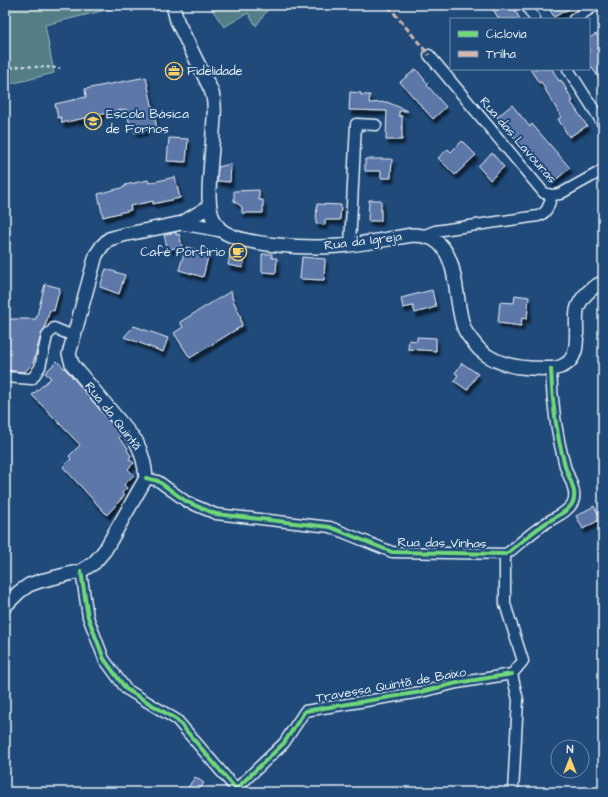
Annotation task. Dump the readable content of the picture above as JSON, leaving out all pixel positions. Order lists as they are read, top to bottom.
{
  "streets": {
    "main road": ["Rua da Igreja", "Rua da Quintã"],
    "street": ["Rua das Lavouras", "Rua das Vinhas", "Travessa Quintã de Baixo"]
  },
  "crossings": [
    ["Rua da Igreja", "Rua da Quintã"],
    ["Rua da Igreja", "Rua das Vinhas"],
    ["Rua da Quintã", "Rua das Vinhas"]
  ],
  "places": {
    "office": ["Fidelidade"],
    "school or university": ["Escola Básica de Fornos"],
    "cafe": ["Café Porfirio"]
  },
  "legend": ["Ciclovia", "Trilha"],
  "north": "top"
}
